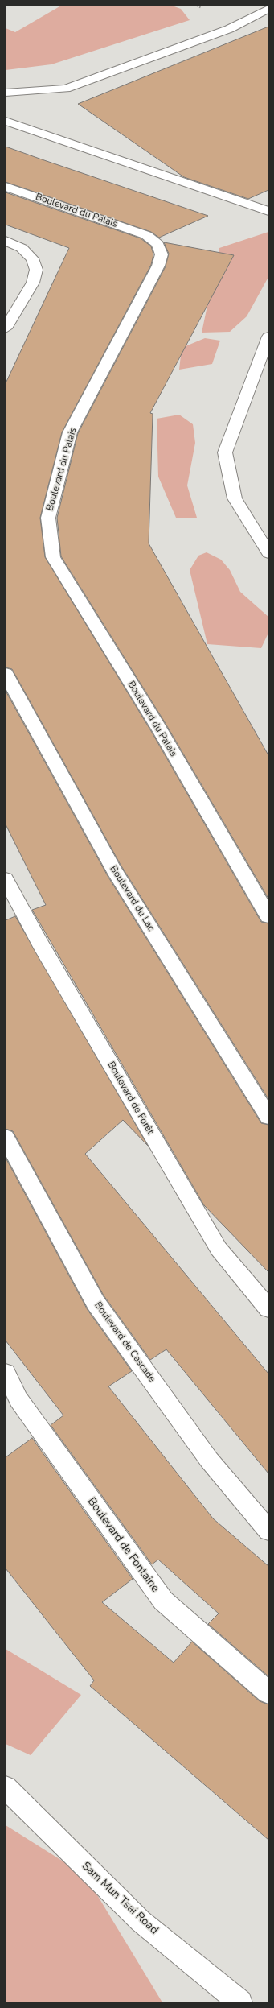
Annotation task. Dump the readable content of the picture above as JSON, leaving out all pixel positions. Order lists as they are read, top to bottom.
{
  "streets": {
    "street": [
      "Boulevard du Palais",
      "Boulevard du Lac",
      "Boulevard de Forêt",
      "Boulevard de Cascade",
      "Boulevard de Fontaine",
      "Sam Mun Tsai Road"
    ]
  }
}
